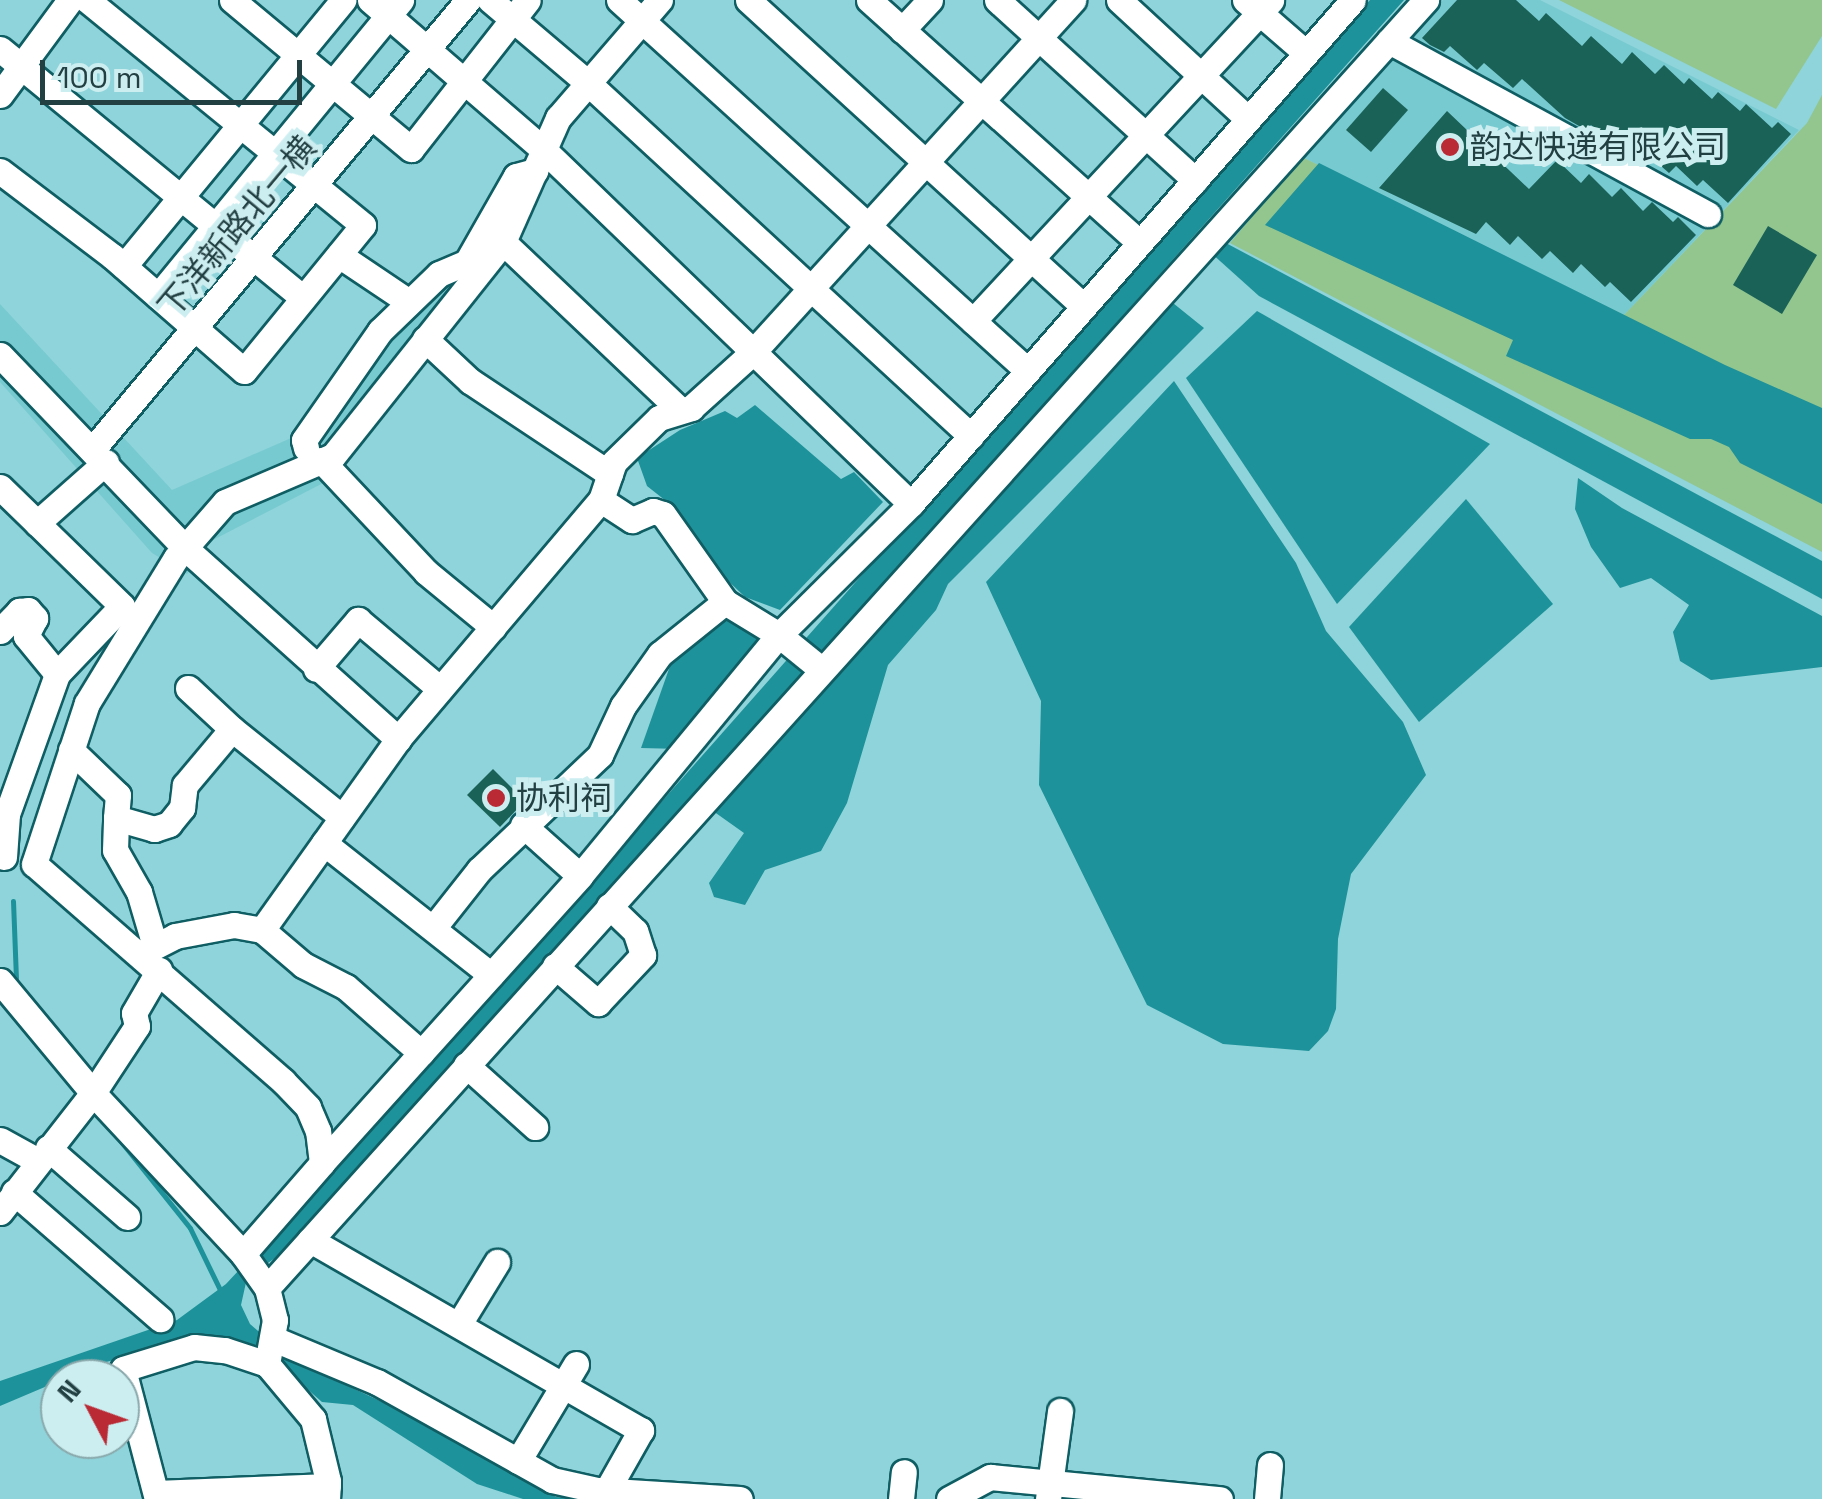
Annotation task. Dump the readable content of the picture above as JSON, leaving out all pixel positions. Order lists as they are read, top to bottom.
{
  "streets": {
    "street": ["下洋新路北一横"]
  },
  "places": ["韵达快递有限公司", "协利祠"],
  "scale_bar": "100 m",
  "north": "top left"
}
